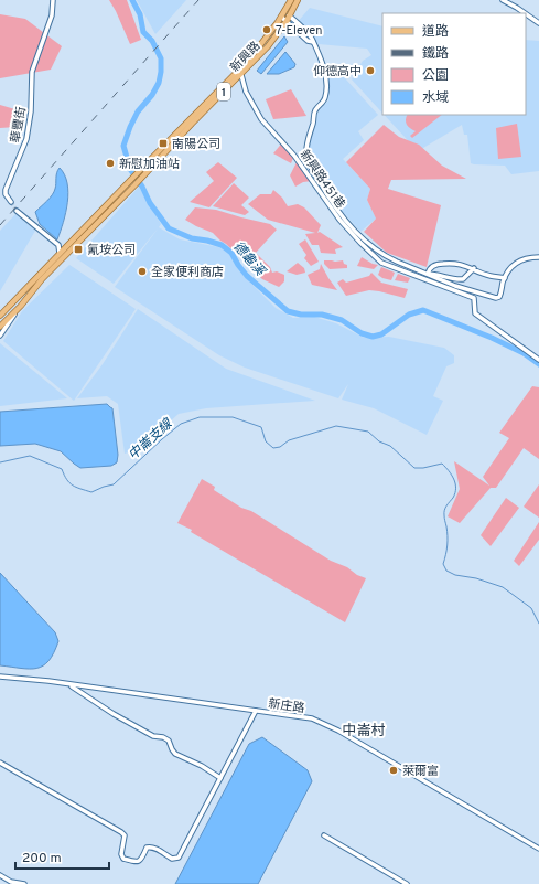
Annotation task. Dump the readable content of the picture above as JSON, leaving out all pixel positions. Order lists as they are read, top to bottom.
{
  "streets": {
    "main road": ["新興路", "1"],
    "street": ["華豐街", "新興路451巷", "新庄路"]
  },
  "crossings": [
    ["新興路", "1"],
    ["新興路", "新興路451巷"]
  ],
  "districts": ["中崙村"],
  "water": ["德龜溪", "中崙支線"],
  "places": {
    "other": [
      "7-Eleven",
      "仰德高中",
      "新慰加油站",
      "全家便利商店",
      "萊爾富"
    ],
    "transit": ["南陽公司", "氰垵公司"]
  },
  "legend": [
    "道路",
    "鐵路",
    "公園",
    "水域"
  ],
  "scale_bar": "200 m"
}
